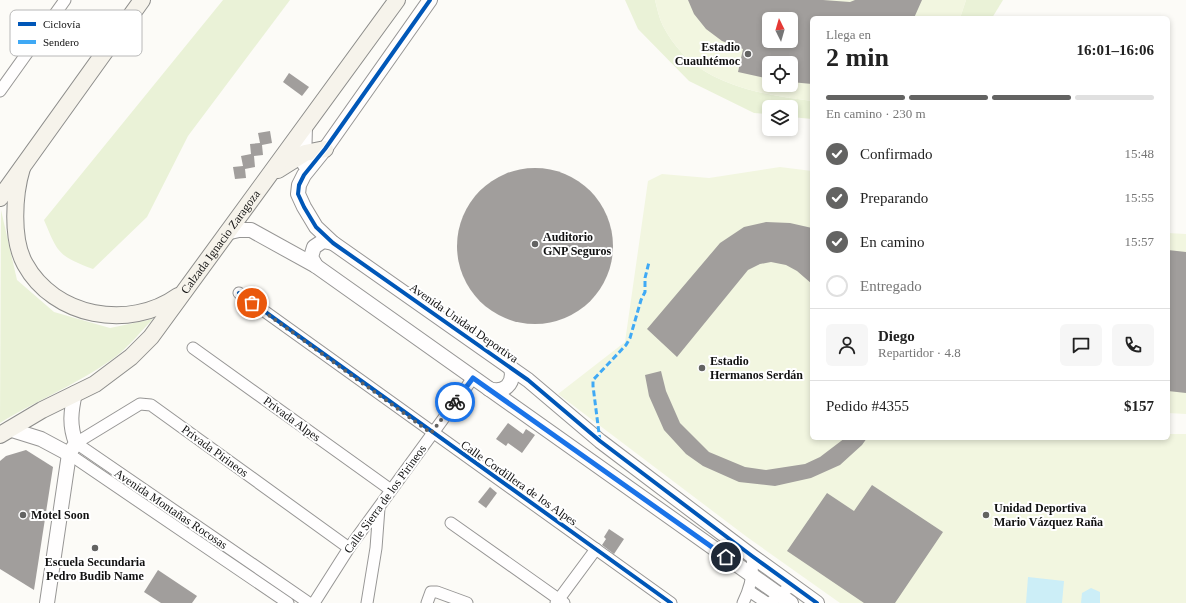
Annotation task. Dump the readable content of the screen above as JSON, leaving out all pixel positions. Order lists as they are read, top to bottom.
{
  "streets": {
    "main road": ["Calzada Ignacio Zaragoza"],
    "street": [
      "Avenida Unidad Deportiva",
      "Privada Alpes",
      "Privada Pirineos",
      "Calle Cordillera de los Alpes",
      "Calle Sierra de los Pirineos",
      "Avenida Montañas Rocosas"
    ]
  },
  "crossings": [
    ["Calzada Ignacio Zaragoza", "Avenida Unidad Deportiva"],
    ["Calzada Ignacio Zaragoza", "Avenida Montañas Rocosas"],
    ["Privada Alpes", "Calle Sierra de los Pirineos"],
    ["Privada Pirineos", "Calle Sierra de los Pirineos"],
    ["Privada Pirineos", "Avenida Montañas Rocosas"],
    ["Calle Cordillera de los Alpes", "Calle Sierra de los Pirineos"]
  ],
  "places": [
    "Estadio Cuauhtémoc",
    "Auditorio GNP Seguros",
    "Estadio Hermanos Serdán",
    "Motel Soon",
    "Unidad Deportiva Mario Vázquez Raña",
    "Escuela Secundaria Pedro Budib Name"
  ],
  "legend": ["Ciclovía", "Sendero"],
  "north": "top",
  "page": {
    "heading": ["2 min", "Llega en", "16:01–16:06"],
    "panel": [
      "Diego",
      "Repartidor · 4.8",
      "Pedido #4355",
      "$157"
    ],
    "bar": "En camino · 230 m",
    "list": [
      ["Confirmado", "15:48"],
      ["Preparando", "15:55"],
      ["En camino", "15:57"],
      "Entregado"
    ]
  }
}
